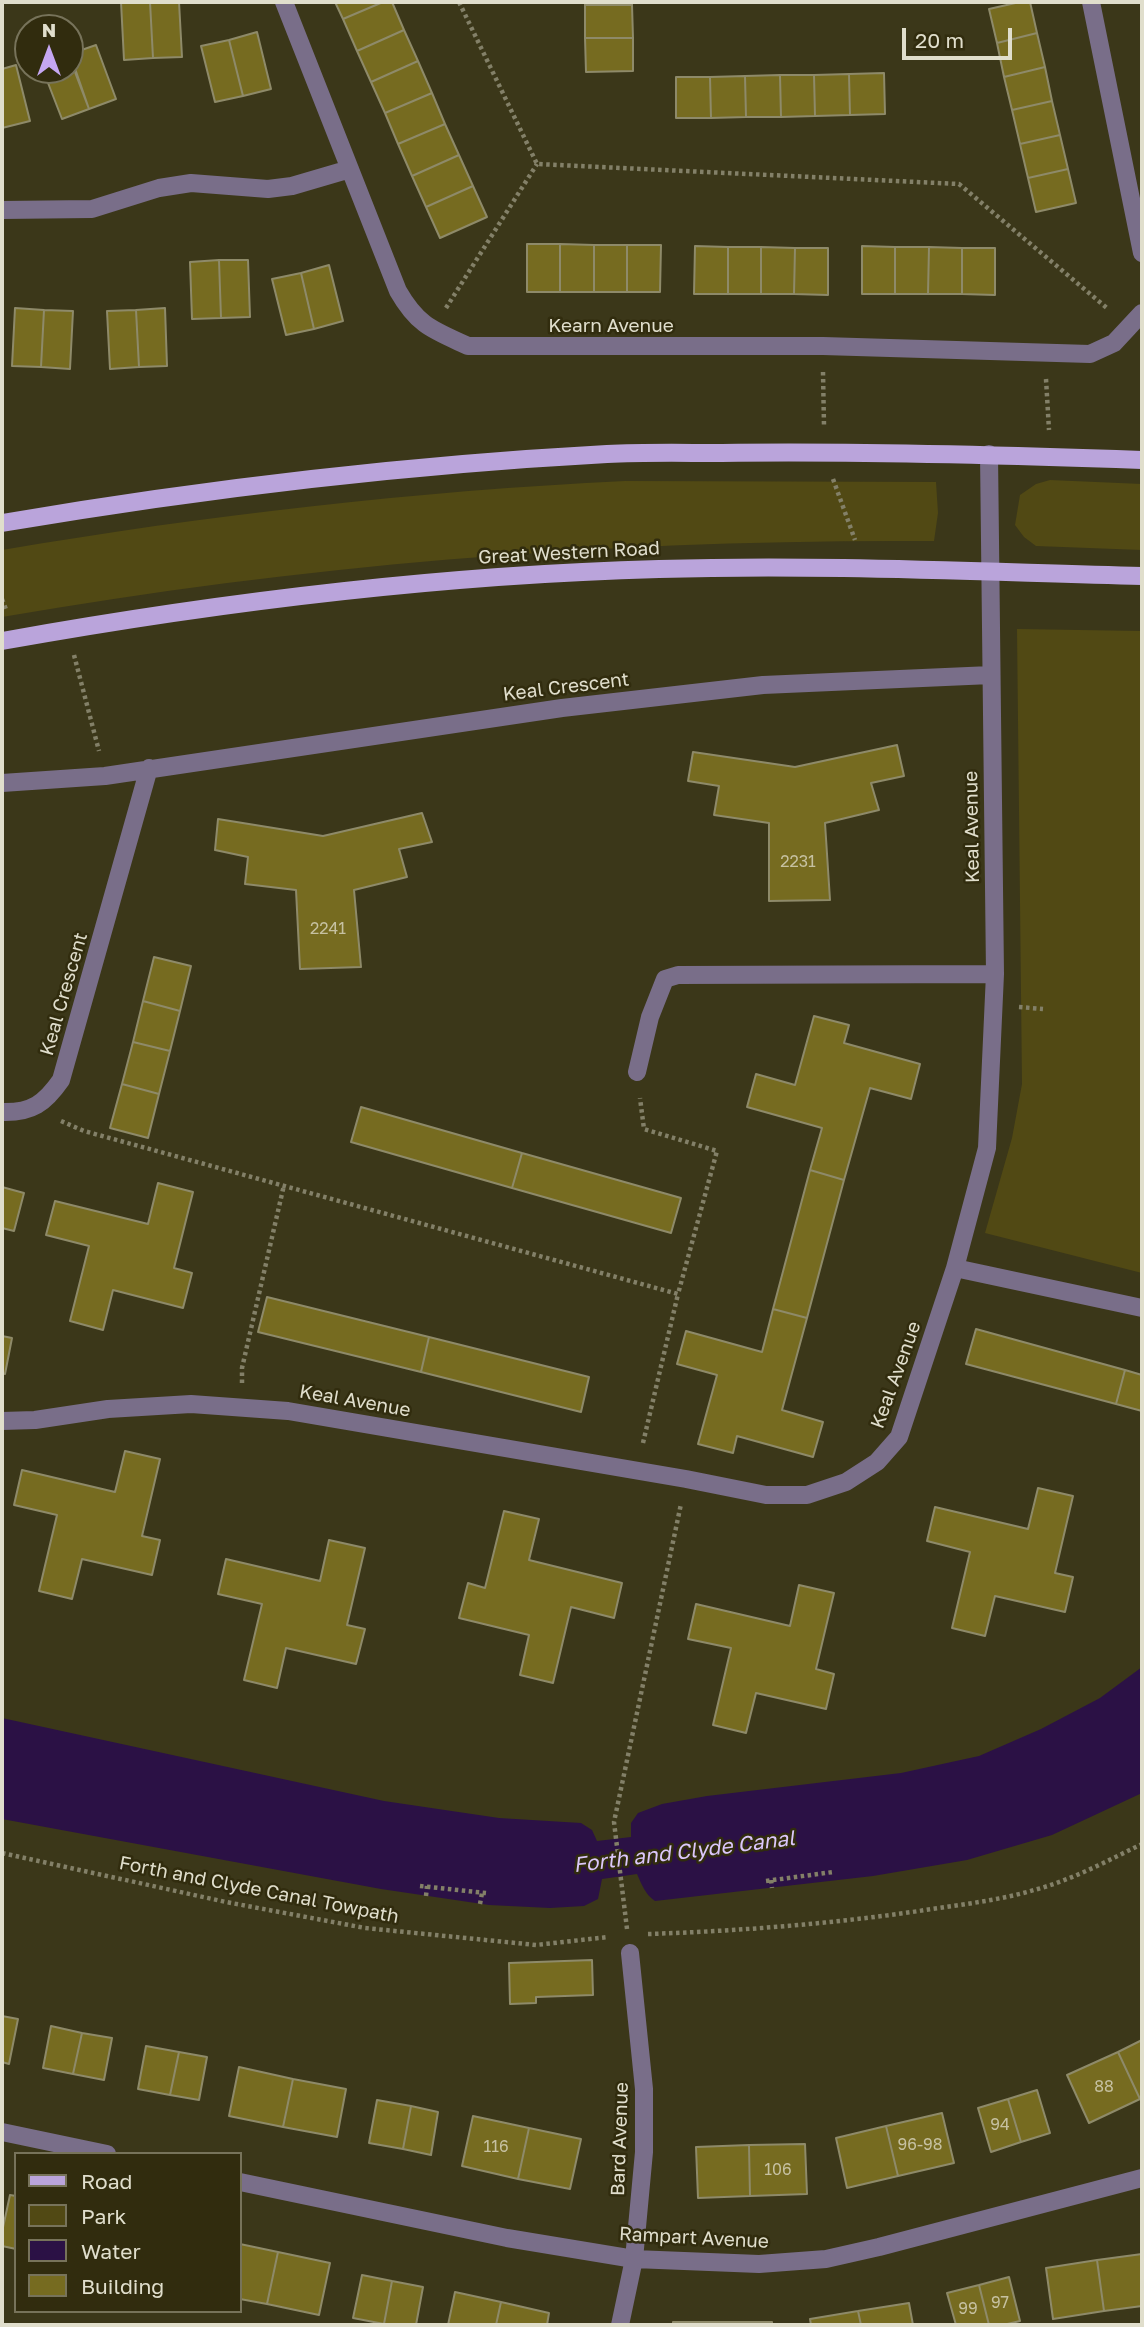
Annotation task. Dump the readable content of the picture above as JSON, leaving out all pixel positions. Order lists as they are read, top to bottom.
{
  "streets": {
    "main road": ["Great Western Road"],
    "street": [
      "Kearn Avenue",
      "Keal Crescent",
      "Keal Avenue",
      "Bard Avenue",
      "Rampart Avenue"
    ],
    "path": ["Forth and Clyde Canal Towpath"]
  },
  "crossings": [
    ["Great Western Road", "Keal Avenue"],
    ["Keal Crescent", "Keal Avenue"],
    ["Bard Avenue", "Rampart Avenue"]
  ],
  "water": ["Forth and Clyde Canal"],
  "house_numbers": [
    "2231",
    "2241",
    "88",
    "94",
    "96-98",
    "116",
    "106",
    "97",
    "99"
  ],
  "legend": [
    "Road",
    "Park",
    "Water",
    "Building"
  ],
  "scale_bar": "20 m",
  "north": "top"
}
